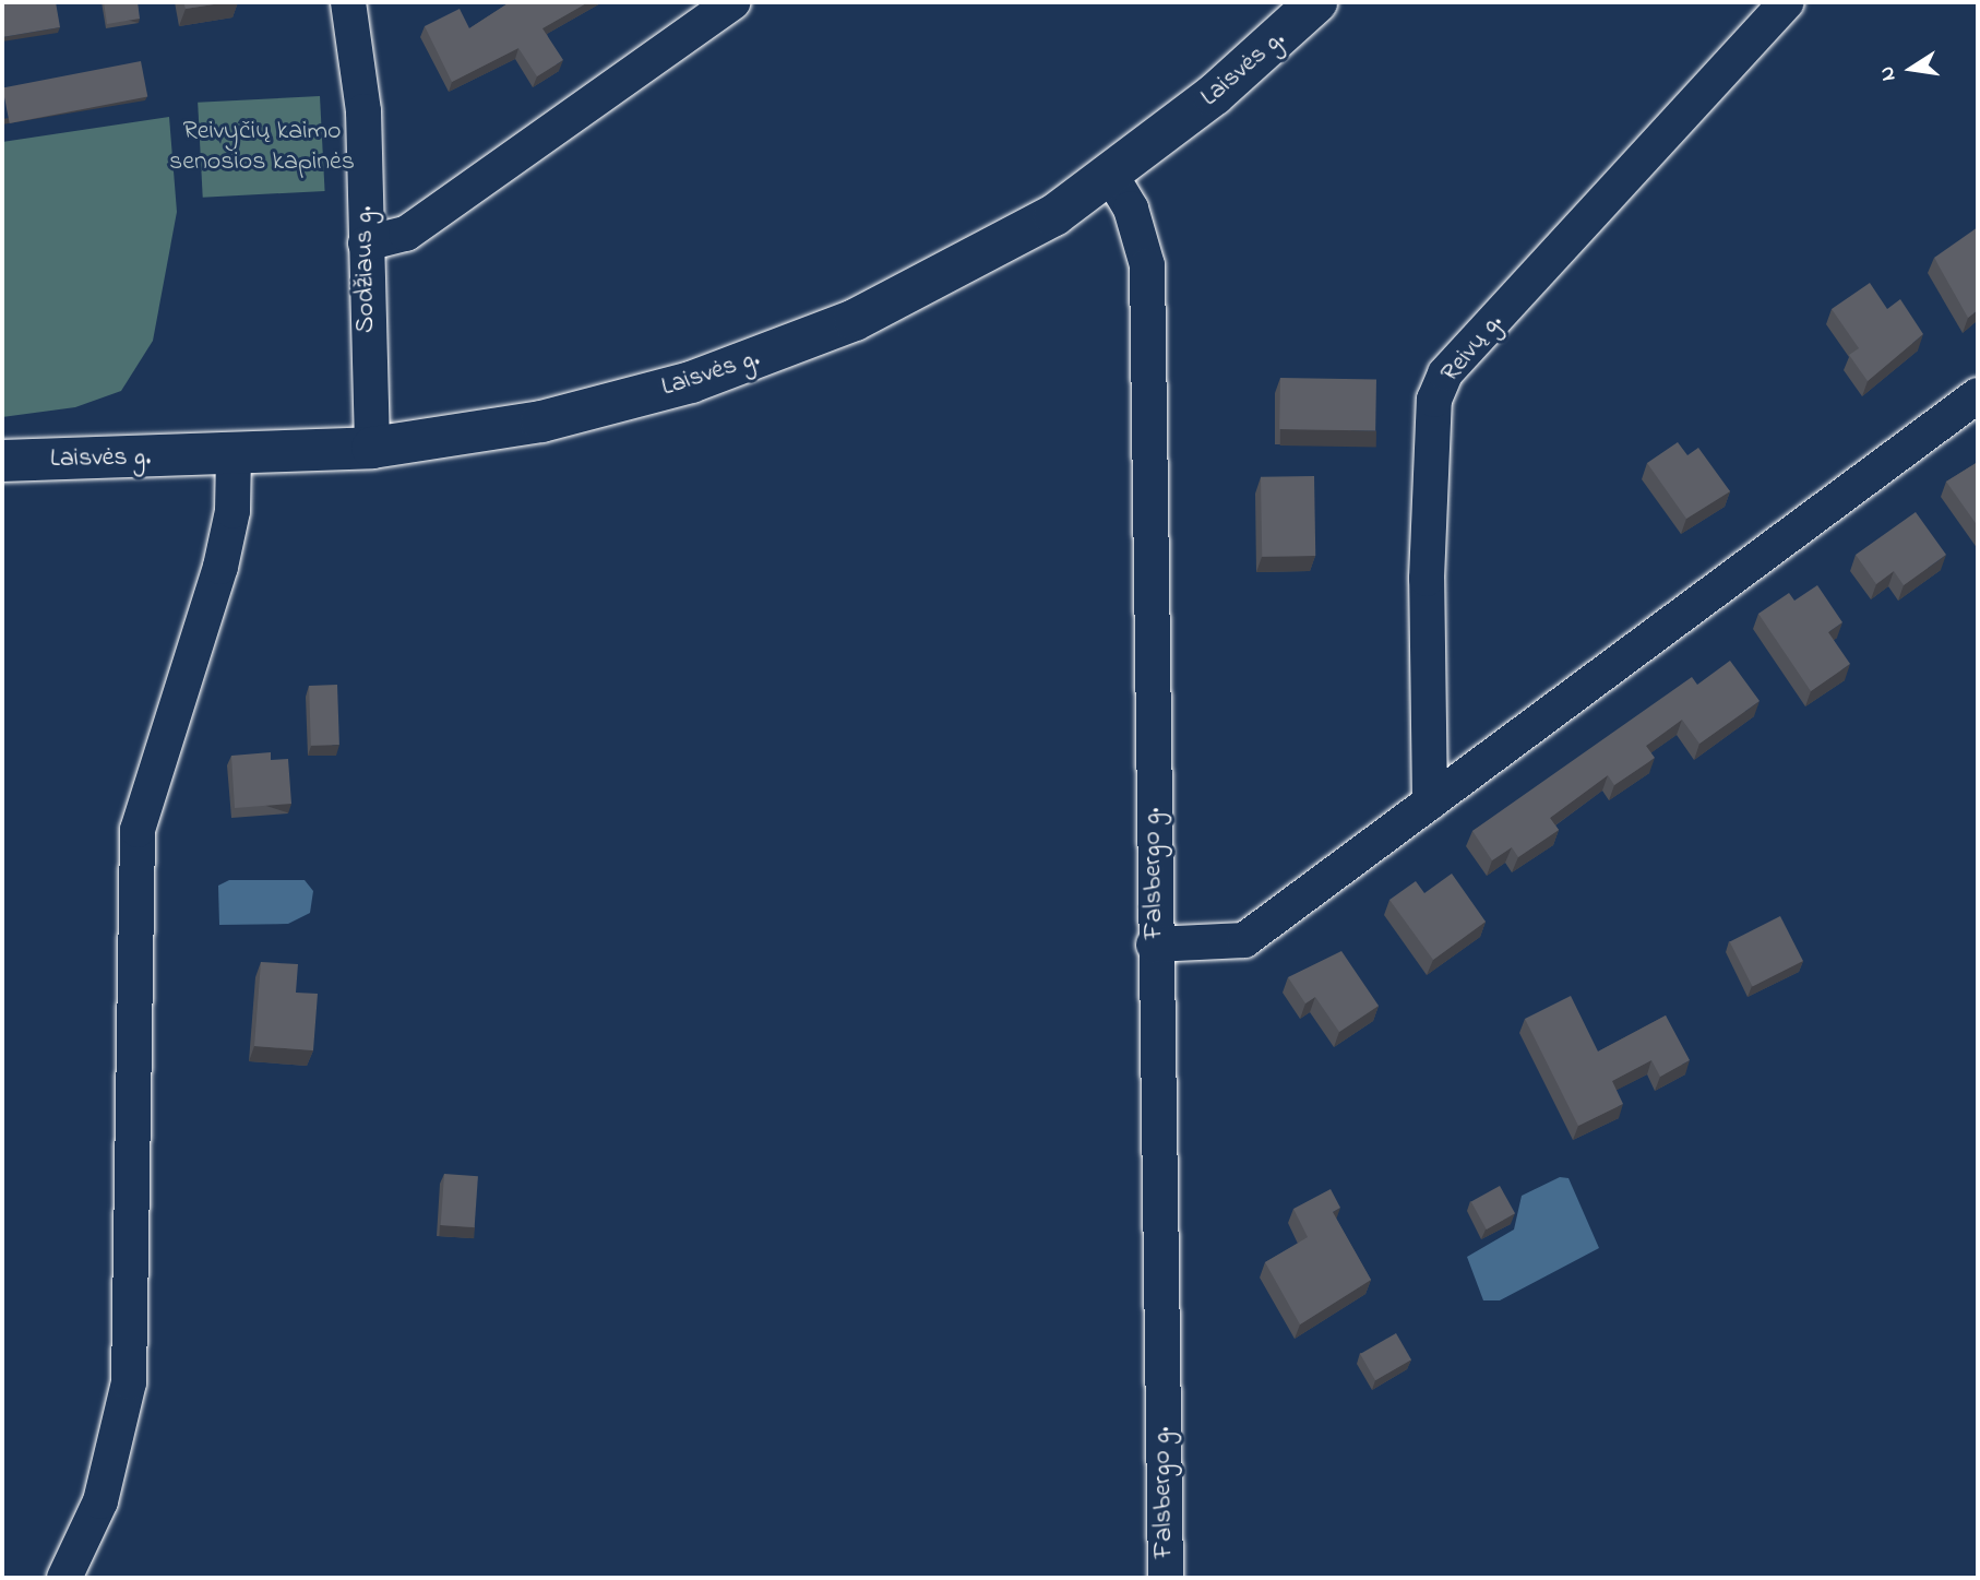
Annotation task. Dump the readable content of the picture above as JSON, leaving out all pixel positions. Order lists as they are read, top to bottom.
{
  "streets": {
    "main road": ["Laisvės g."],
    "street": ["Sodžiaus g.", "Reivų g.", "Falsbergo g."]
  },
  "crossings": [
    ["Laisvės g.", "Sodžiaus g."],
    ["Laisvės g.", "Falsbergo g."]
  ],
  "parks": ["Reivyčių kaimo senosios kapinės"],
  "north": "left"
}
